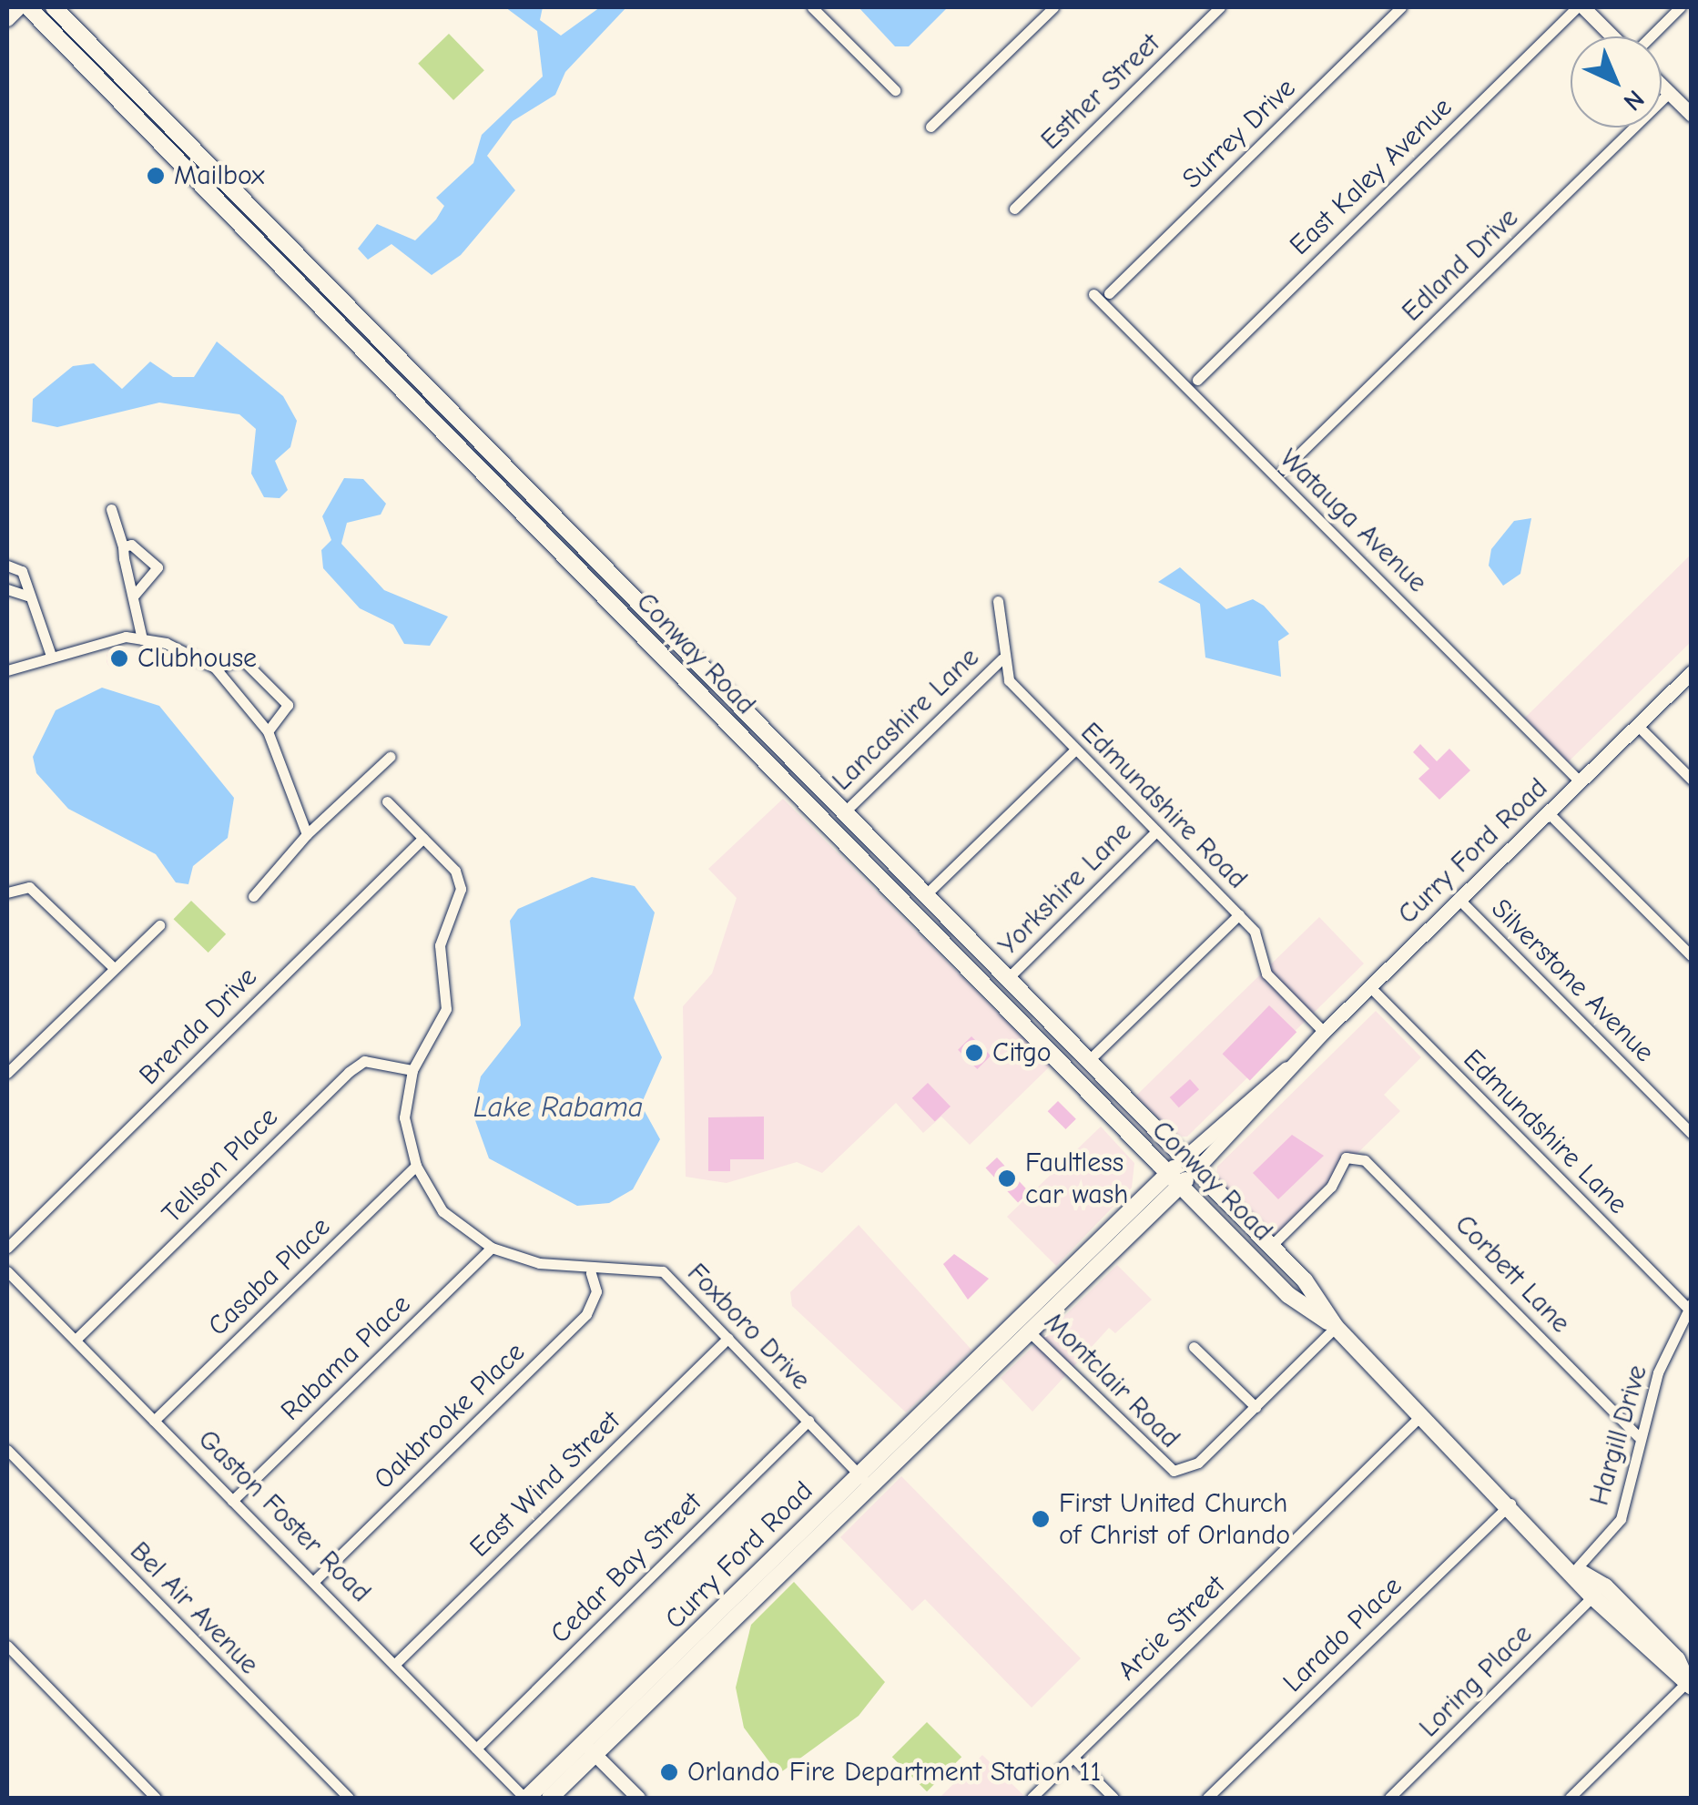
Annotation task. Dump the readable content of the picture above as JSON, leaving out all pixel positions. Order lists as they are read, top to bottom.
{
  "streets": {
    "main road": ["Conway Road", "Curry Ford Road"],
    "street": [
      "Esther Street",
      "Surrey Drive",
      "East Kaley Avenue",
      "Edland Drive",
      "Watauga Avenue",
      "Lancashire Lane",
      "Edmundshire Road",
      "Yorkshire Lane",
      "Silverstone Avenue",
      "Brenda Drive",
      "Edmundshire Lane",
      "Tellson Place",
      "Corbett Lane",
      "Casaba Place",
      "Foxboro Drive",
      "Rabama Place",
      "Montclair Road",
      "Oakbrooke Place",
      "Hargill Drive",
      "East Wind Street",
      "Gaston Foster Road",
      "Cedar Bay Street",
      "Bel Air Avenue",
      "Arcie Street",
      "Larado Place",
      "Loring Place"
    ]
  },
  "crossings": [
    ["Watauga Avenue", "Curry Ford Road"],
    ["Conway Road", "Lancashire Lane"],
    ["Conway Road", "Curry Ford Road"],
    ["Conway Road", "Yorkshire Lane"],
    ["Conway Road", "Corbett Lane"],
    ["Conway Road", "Montclair Road"],
    ["Conway Road", "Hargill Drive"],
    ["Conway Road", "Arcie Street"],
    ["Conway Road", "Larado Place"],
    ["Conway Road", "Loring Place"],
    ["Lancashire Lane", "Edmundshire Road"],
    ["Edmundshire Road", "Curry Ford Road"],
    ["Edmundshire Road", "Yorkshire Lane"],
    ["Curry Ford Road", "Silverstone Avenue"],
    ["Curry Ford Road", "Edmundshire Lane"],
    ["Curry Ford Road", "Foxboro Drive"],
    ["Curry Ford Road", "Montclair Road"],
    ["Curry Ford Road", "Gaston Foster Road"],
    ["Brenda Drive", "Foxboro Drive"],
    ["Edmundshire Lane", "Hargill Drive"],
    ["Tellson Place", "Foxboro Drive"],
    ["Tellson Place", "Gaston Foster Road"],
    ["Corbett Lane", "Hargill Drive"],
    ["Casaba Place", "Foxboro Drive"],
    ["Casaba Place", "Gaston Foster Road"],
    ["Foxboro Drive", "Rabama Place"],
    ["Foxboro Drive", "Oakbrooke Place"],
    ["Foxboro Drive", "East Wind Street"],
    ["Foxboro Drive", "Cedar Bay Street"],
    ["Rabama Place", "Gaston Foster Road"],
    ["Oakbrooke Place", "Gaston Foster Road"],
    ["East Wind Street", "Gaston Foster Road"],
    ["Gaston Foster Road", "Cedar Bay Street"]
  ],
  "water": ["Lake Rabama"],
  "places": [
    "Mailbox",
    "Clubhouse",
    "Citgo",
    "Faultless car wash",
    "First United Church of Christ of Orlando",
    "Orlando Fire Department Station 11"
  ],
  "north": "bottom right"
}
